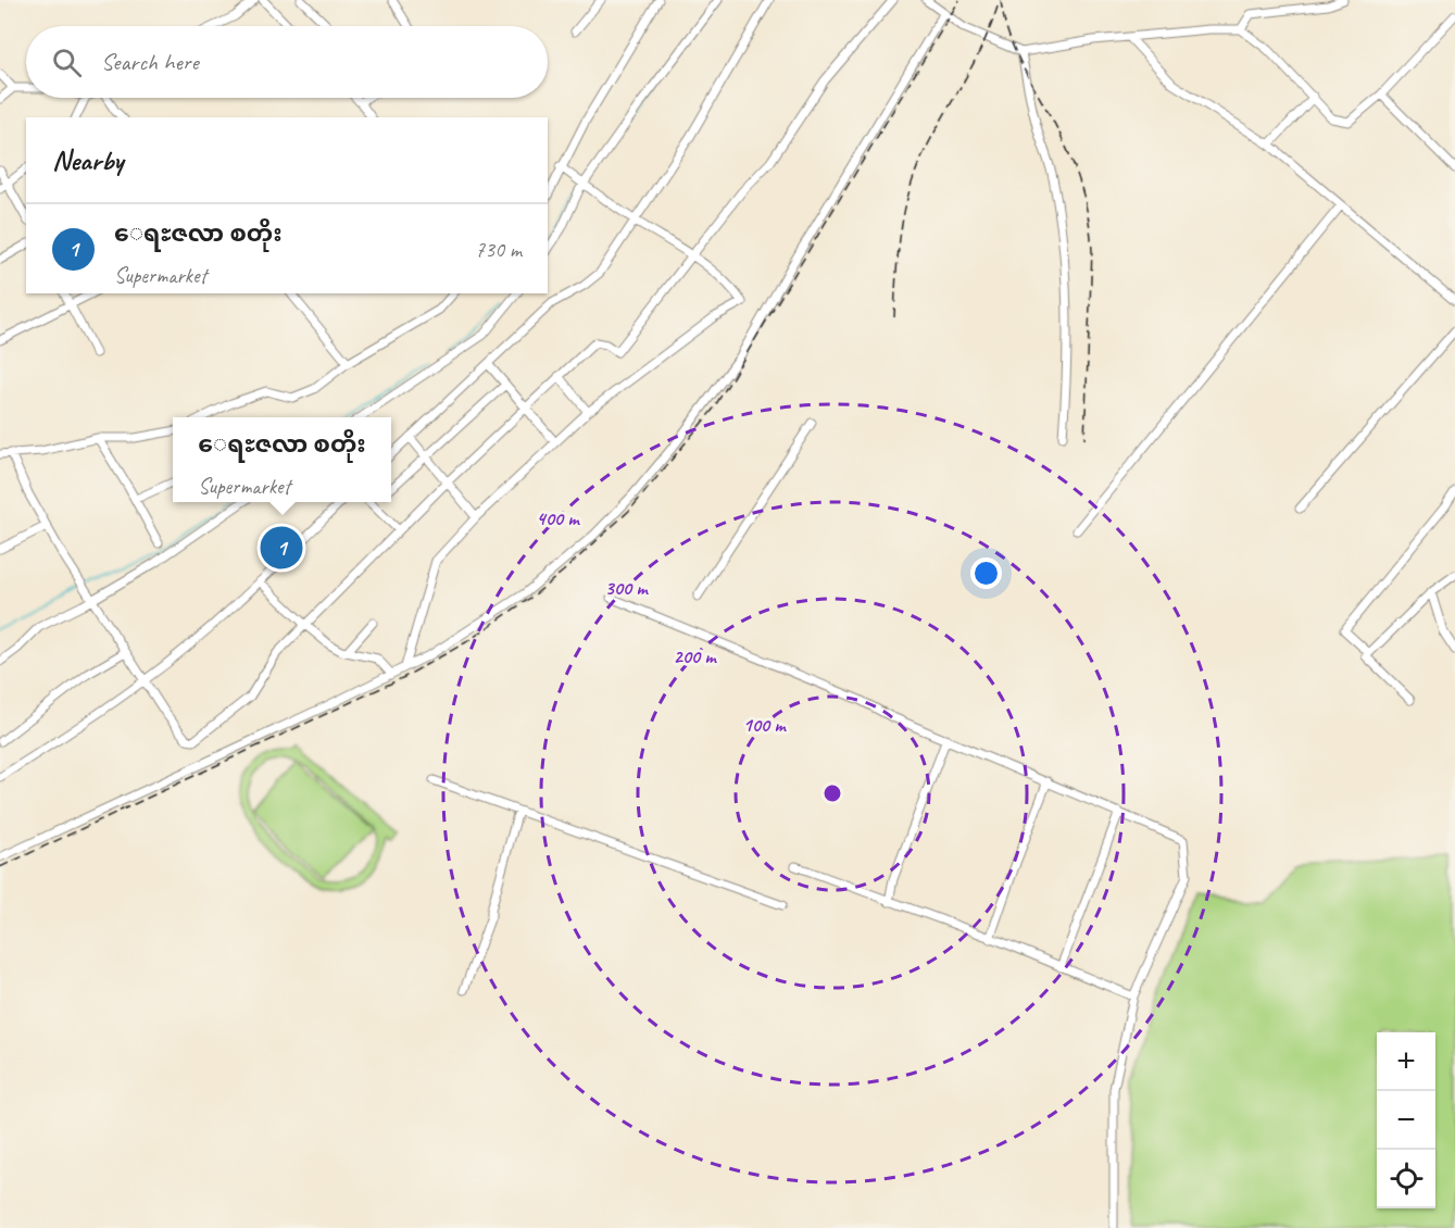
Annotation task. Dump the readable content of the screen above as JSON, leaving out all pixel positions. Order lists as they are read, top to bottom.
{
  "page": {
    "search": "Search here",
    "heading": "Nearby",
    "list": [
      {
        "mark": "1",
        "name": "ေရႊဇလာ စတိုး",
        "note": "Supermarket",
        "value": "730 m"
      }
    ],
    "popup": ["ေရႊဇလာ စတိုး", "Supermarket"],
    "pins": "1",
    "map_buttons": ["+", "−"]
  },
  "rings": [
    "400 m",
    "300 m",
    "200 m",
    "100 m"
  ]
}
